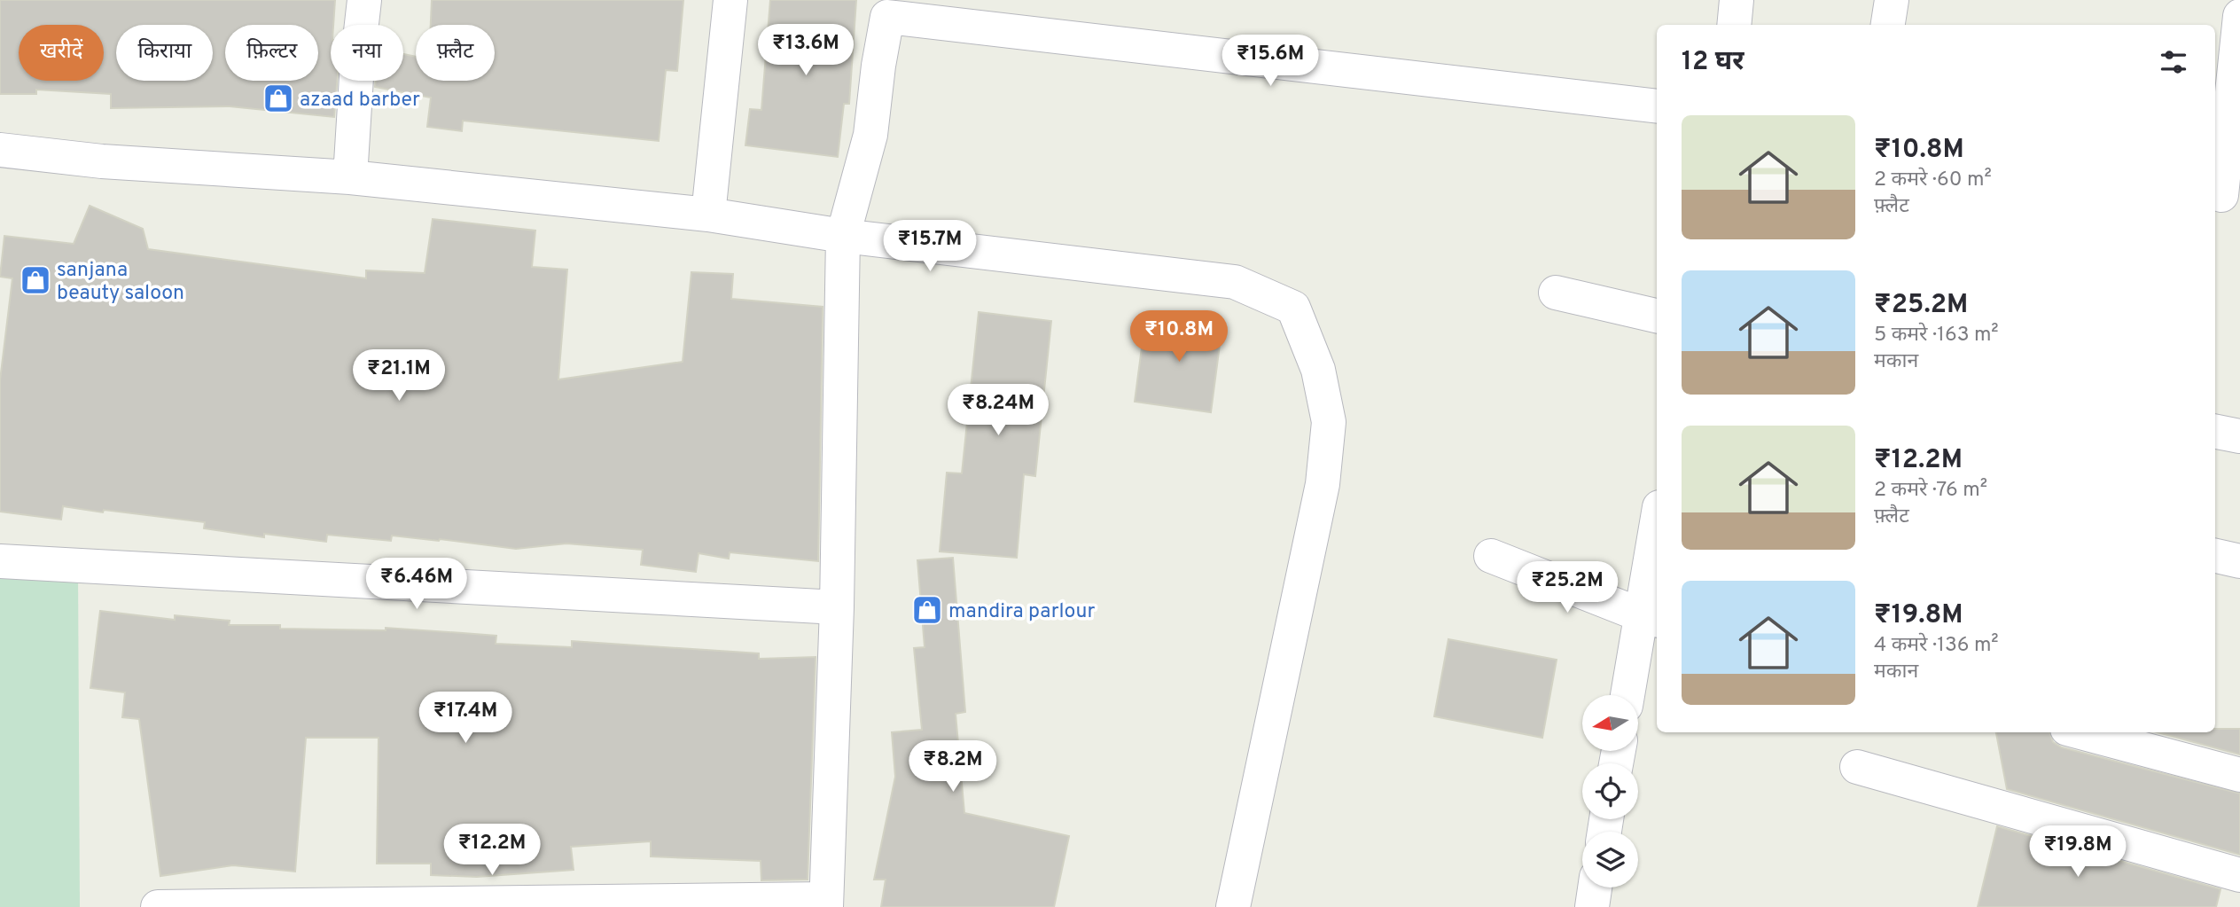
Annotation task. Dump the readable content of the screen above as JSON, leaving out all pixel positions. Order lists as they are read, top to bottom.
{
  "places": {
    "shop": ["azaad barber", "sanjana beauty saloon", "mandira parlour"]
  },
  "north": "left",
  "page": {
    "price": [
      "₹13.6M",
      "₹15.6M",
      "₹15.7M",
      "₹10.8M",
      "₹21.1M",
      "₹8.24M",
      "₹6.46M",
      "₹25.2M",
      "₹17.4M",
      "₹8.2M",
      "₹12.2M",
      "₹19.8M"
    ],
    "chip": [
      "खरीदें",
      "किराया",
      "फ़िल्टर",
      "नया",
      "फ़्लैट"
    ],
    "heading": "12 घर",
    "list": [
      {
        "name": "₹10.8M",
        "note": "2 कमरे · 60 m² · फ़्लैट"
      },
      {
        "name": "₹25.2M",
        "note": "5 कमरे · 163 m² · मकान"
      },
      {
        "name": "₹12.2M",
        "note": "2 कमरे · 76 m² · फ़्लैट"
      },
      {
        "name": "₹19.8M",
        "note": "4 कमरे · 136 m² · मकान"
      }
    ]
  }
}
